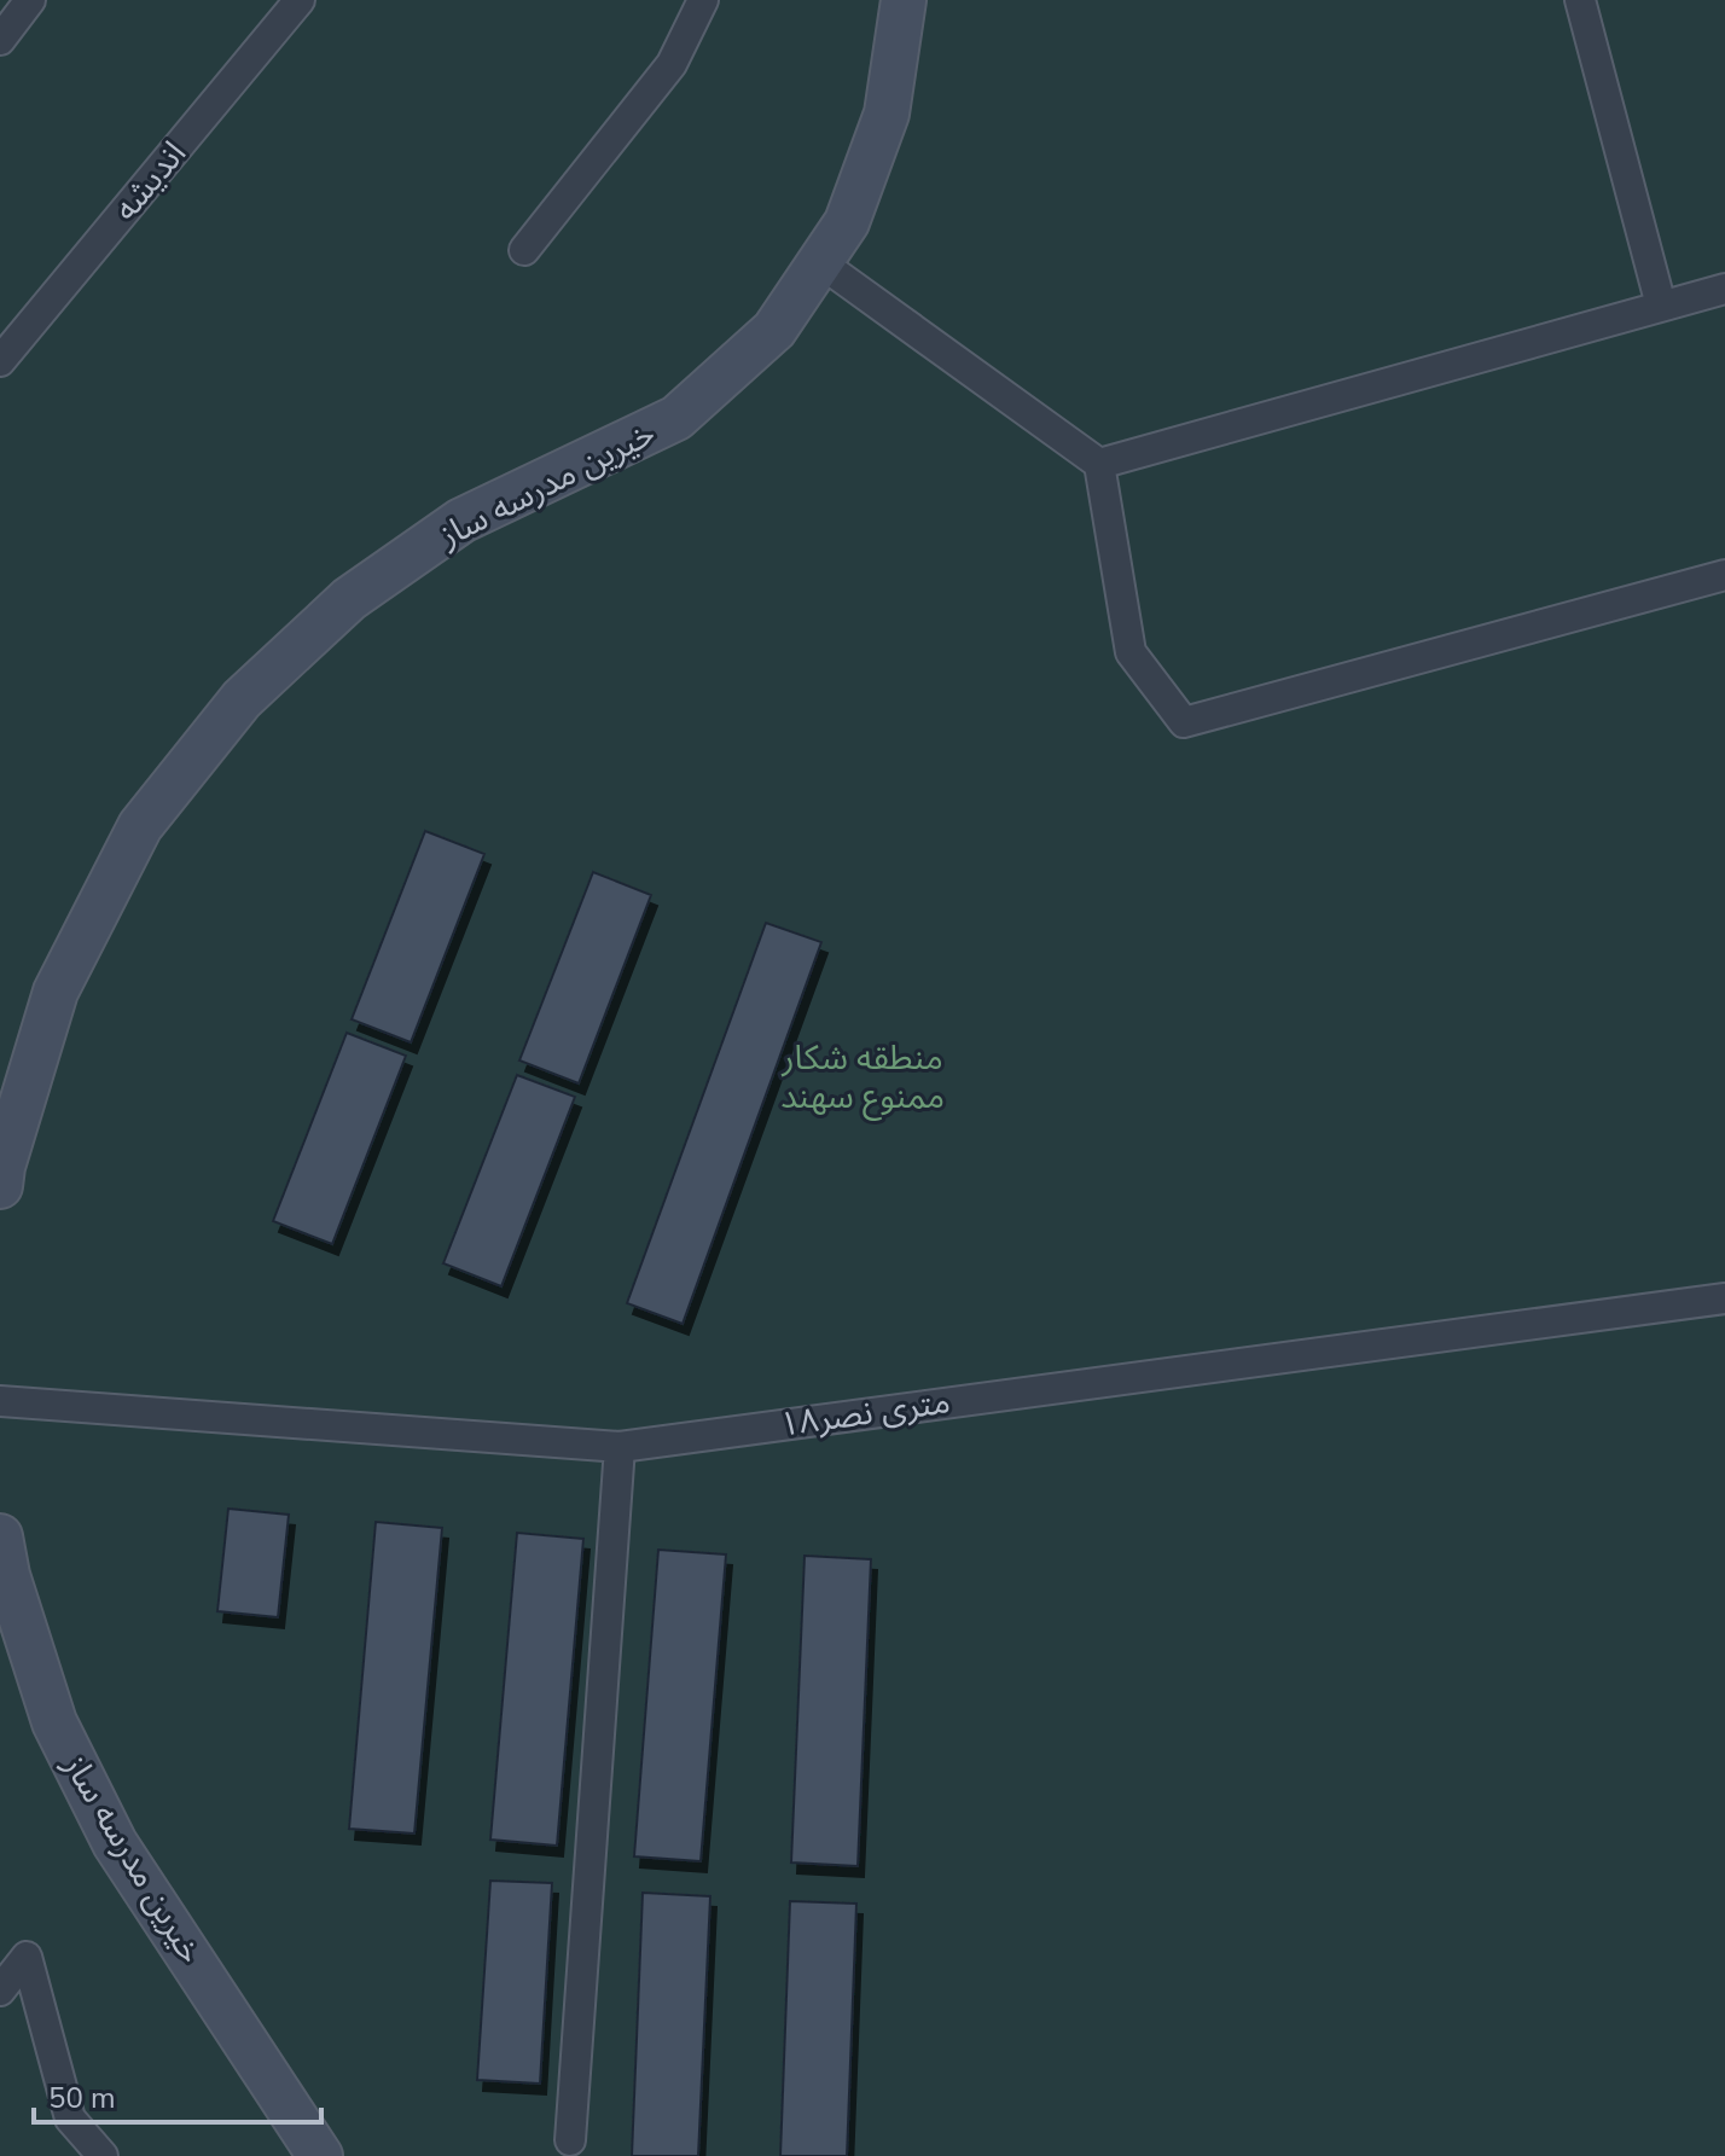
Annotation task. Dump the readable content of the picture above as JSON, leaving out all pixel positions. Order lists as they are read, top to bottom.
{
  "streets": {
    "street": ["اندیشه", "خیرین مدرسه ساز", "۱۸متری نصر"]
  },
  "parks": ["منطقه شکار ممنوع سهند"],
  "scale_bar": "50 m"
}
